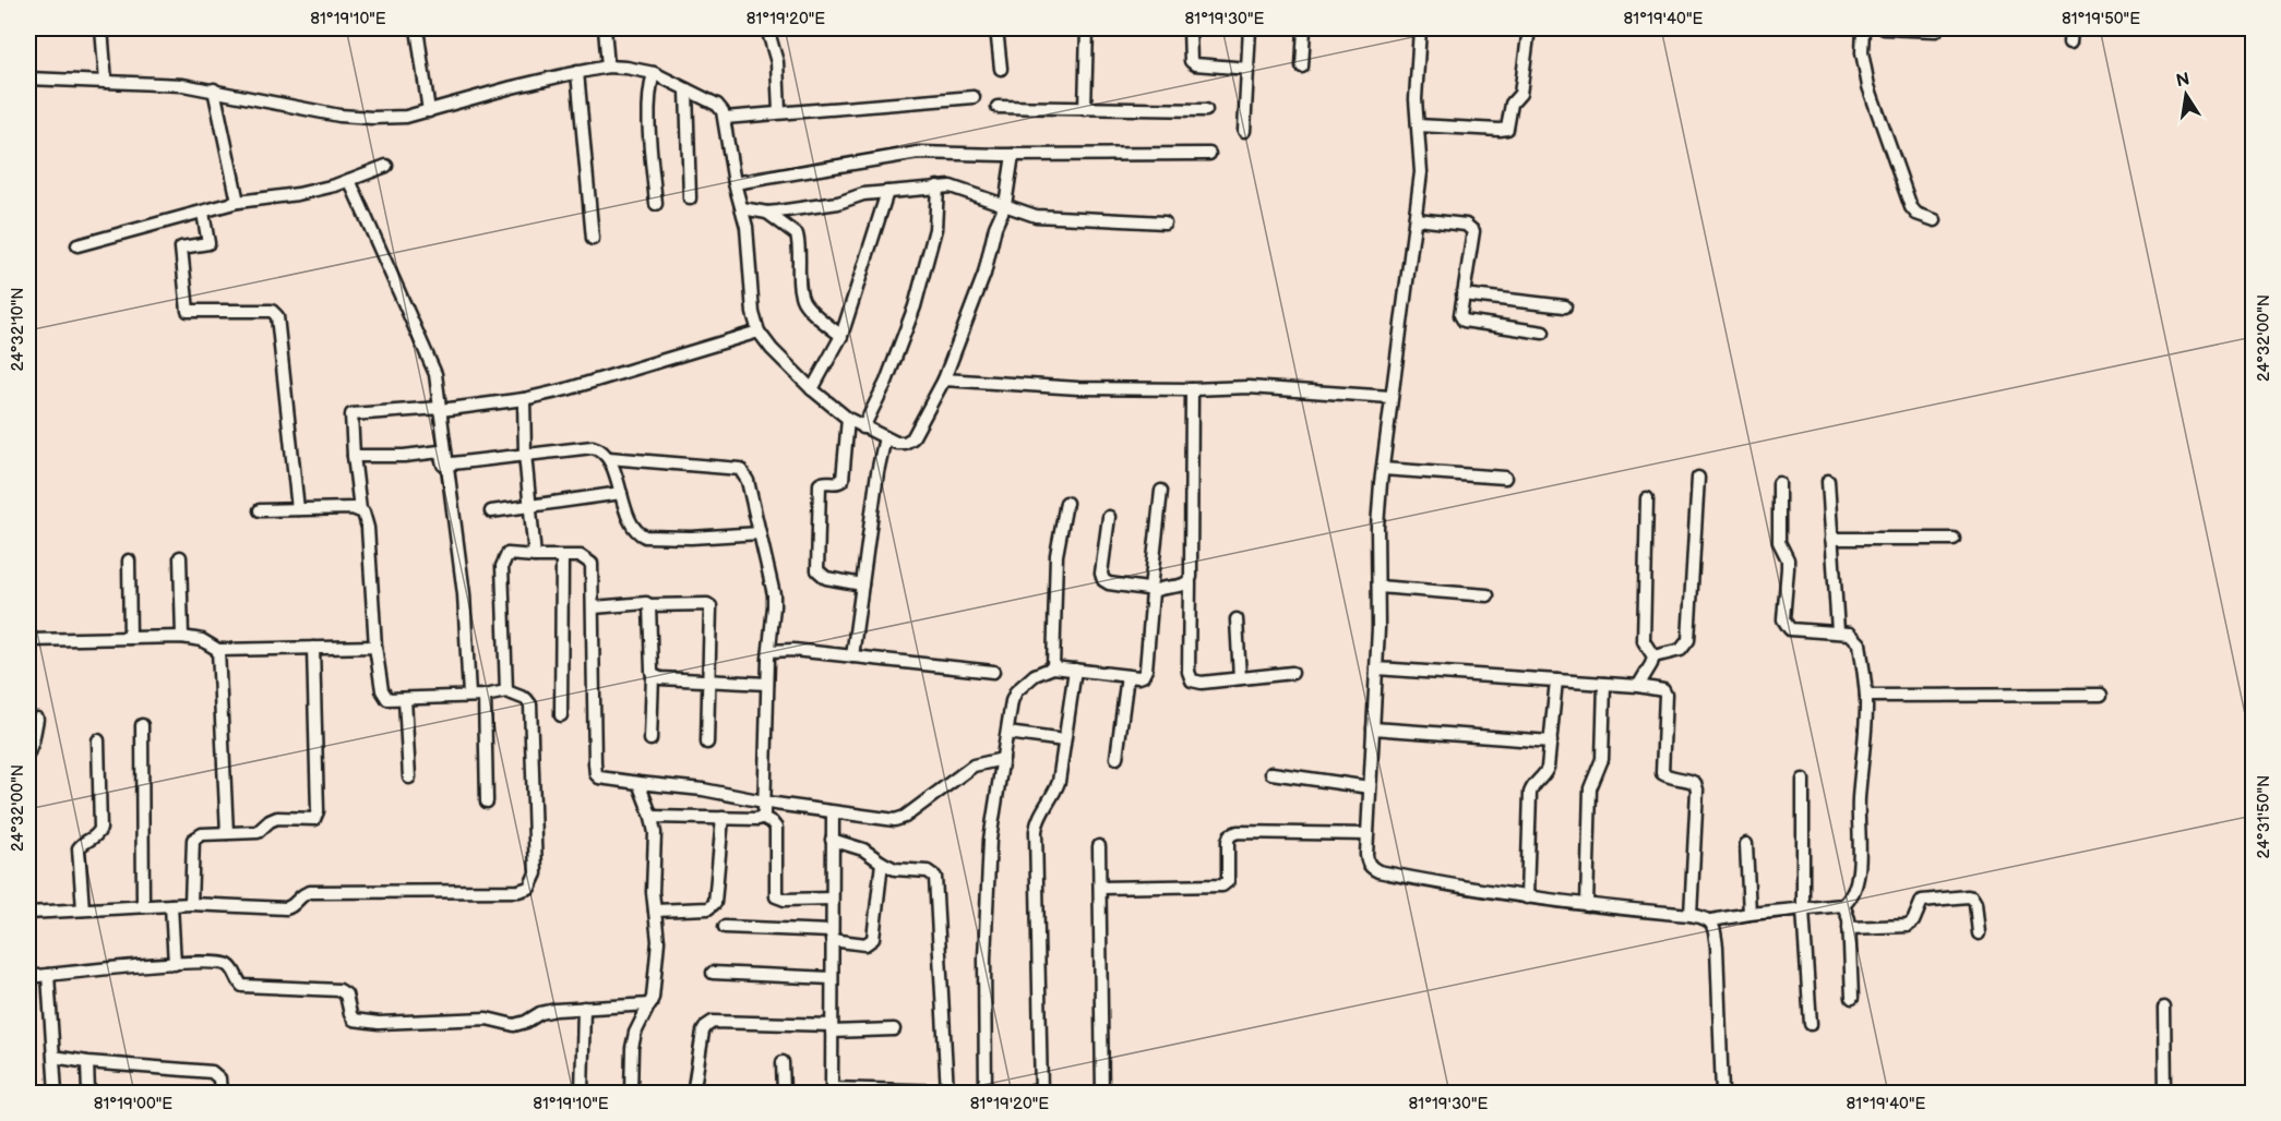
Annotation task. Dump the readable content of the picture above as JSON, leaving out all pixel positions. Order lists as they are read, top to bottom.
{
  "north": "top",
  "coordinates": [
    "81°19'10\"E",
    "81°19'20\"E",
    "81°19'30\"E",
    "81°19'40\"E",
    "81°19'50\"E",
    "24°32'10\"N",
    "24°32'00\"N",
    "24°31'50\"N",
    "81°19'00\"E"
  ]
}
